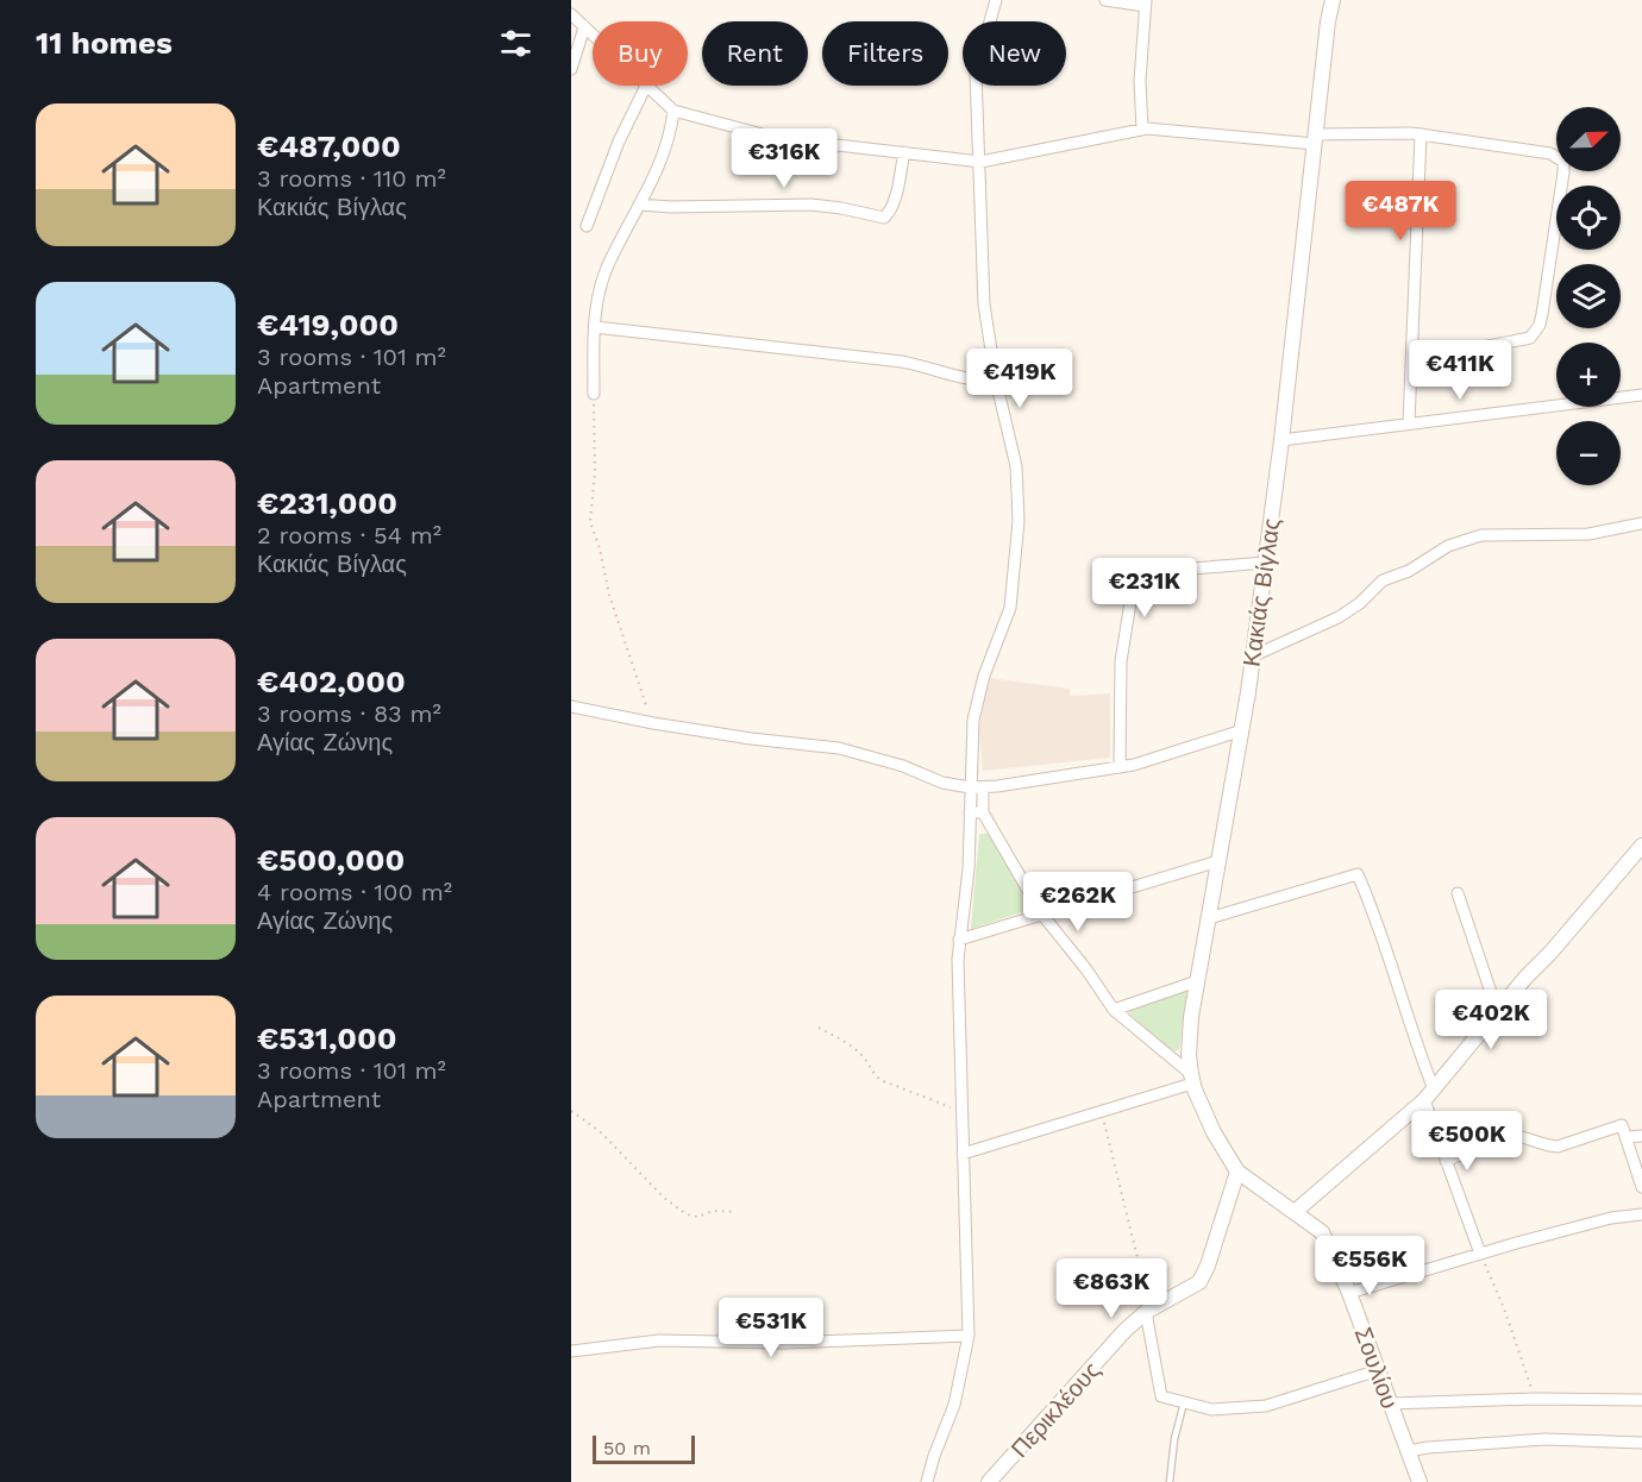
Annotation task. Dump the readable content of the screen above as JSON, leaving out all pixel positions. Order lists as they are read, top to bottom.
{
  "streets": {
    "street": ["Κακιάς Βίγλας", "Σουλίου", "Περικλέους"]
  },
  "crossings": [
    ["Κακιάς Βίγλας", "Σουλίου"],
    ["Κακιάς Βίγλας", "Περικλέους"],
    ["Σουλίου", "Περικλέους"]
  ],
  "scale_bar": "50 m",
  "north": "top right",
  "page": {
    "heading": "11 homes",
    "chip": [
      "Buy",
      "Rent",
      "Filters",
      "New"
    ],
    "list": [
      {
        "name": "€487,000",
        "note": "3 rooms · 110 m² · Κακιάς Βίγλας"
      },
      {
        "name": "€419,000",
        "note": "3 rooms · 101 m² · Apartment"
      },
      {
        "name": "€231,000",
        "note": "2 rooms · 54 m² · Κακιάς Βίγλας"
      },
      {
        "name": "€402,000",
        "note": "3 rooms · 83 m² · Αγίας Ζώνης"
      },
      {
        "name": "€500,000",
        "note": "4 rooms · 100 m² · Αγίας Ζώνης"
      },
      {
        "name": "€531,000",
        "note": "3 rooms · 101 m² · Apartment"
      }
    ],
    "map_buttons": ["+", "−"],
    "price": [
      "€316K",
      "€487K",
      "€411K",
      "€419K",
      "€231K",
      "€262K",
      "€402K",
      "€500K",
      "€556K",
      "€863K",
      "€531K"
    ],
    "scale": "50 m"
  }
}
